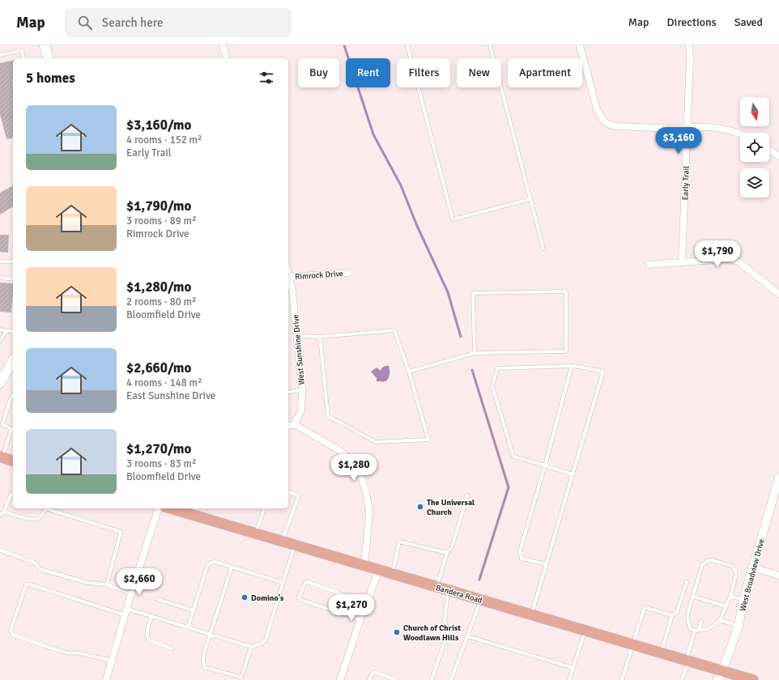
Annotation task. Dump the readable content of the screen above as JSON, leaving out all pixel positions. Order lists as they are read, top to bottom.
{
  "streets": {
    "main road": ["Bandera Road"],
    "street": [
      "Early Trail",
      "Rimrock Drive",
      "West Sunshine Drive",
      "West Broadview Drive"
    ]
  },
  "crossings": [
    ["Rimrock Drive", "West Sunshine Drive"],
    ["West Broadview Drive", "Bandera Road"]
  ],
  "places": ["The Universal Church", "Domino's", "Church of Christ Woodlawn Hills"],
  "north": "bottom",
  "page": {
    "header": "Map",
    "search": "Search here",
    "nav": ["Map", "Directions", "Saved"],
    "chip": [
      "Buy",
      "Rent",
      "Filters",
      "New",
      "Apartment"
    ],
    "heading": "5 homes",
    "list": [
      {
        "name": "$3,160/mo",
        "note": "4 rooms · 152 m² · Early Trail"
      },
      {
        "name": "$1,790/mo",
        "note": "3 rooms · 89 m² · Rimrock Drive"
      },
      {
        "name": "$1,280/mo",
        "note": "2 rooms · 80 m² · Bloomfield Drive"
      },
      {
        "name": "$2,660/mo",
        "note": "4 rooms · 148 m² · East Sunshine Drive"
      },
      {
        "name": "$1,270/mo",
        "note": "3 rooms · 83 m² · Bloomfield Drive"
      }
    ],
    "price": [
      "$3,160",
      "$1,790",
      "$1,280",
      "$2,660",
      "$1,270"
    ]
  }
}
